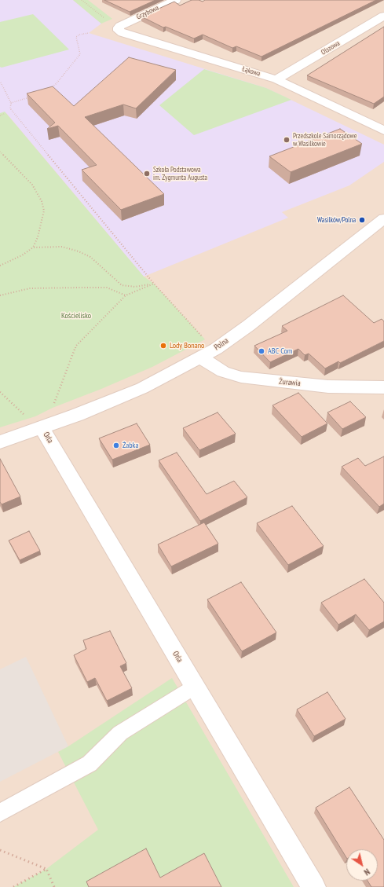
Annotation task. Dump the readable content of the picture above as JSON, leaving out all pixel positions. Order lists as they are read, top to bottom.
{
  "streets": {
    "street": [
      "Grzybowa",
      "Olszowa",
      "Łąkowa",
      "Polna",
      "Żurawia",
      "Orla"
    ]
  },
  "crossings": [
    ["Grzybowa", "Łąkowa"],
    ["Olszowa", "Łąkowa"],
    ["Polna", "Żurawia"],
    ["Polna", "Orla"]
  ],
  "parks": ["Kościelisko"],
  "places": [
    "Przedszkole Samorządowe w Wasilkowie",
    "Szkoła Podstawowa im. Zygmunta Augusta",
    "Wasilków/Polna",
    "Lody Bonano",
    "ABC Com",
    "Żabka"
  ],
  "north": "bottom right"
}
